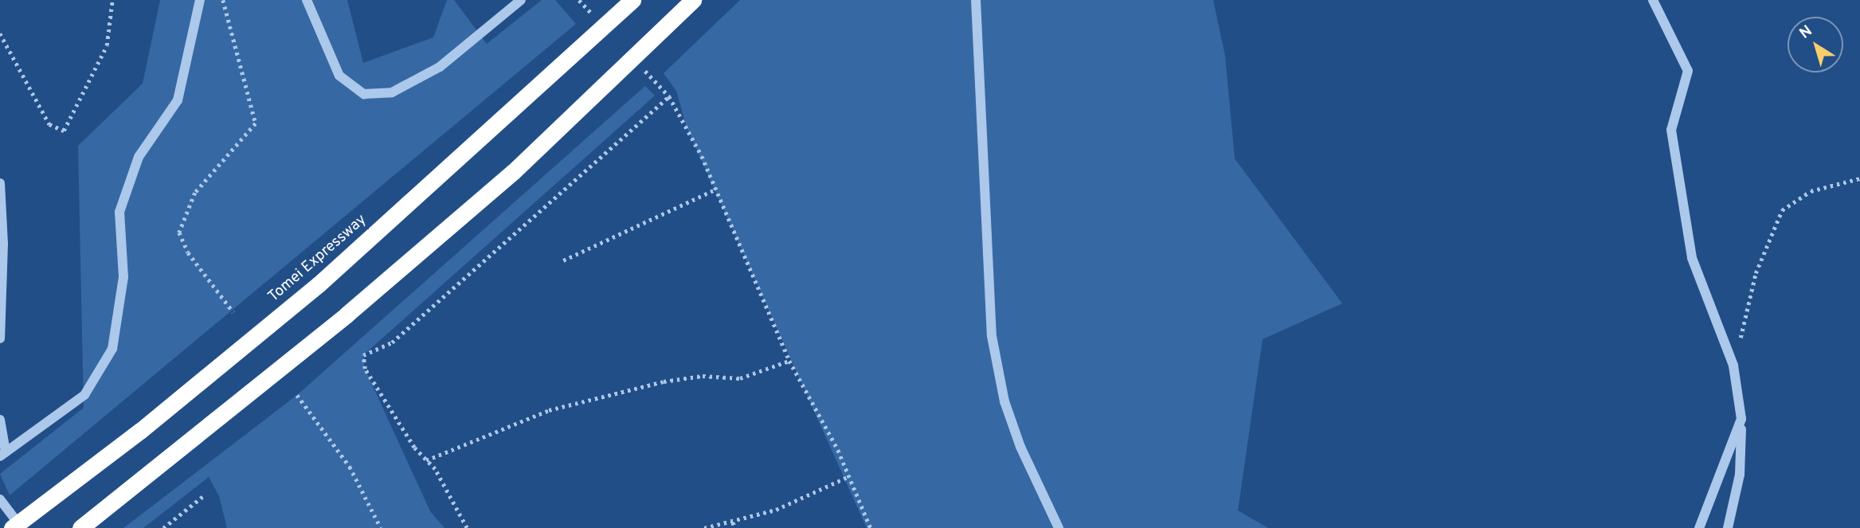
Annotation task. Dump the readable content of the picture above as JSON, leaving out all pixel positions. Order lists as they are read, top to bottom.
{
  "streets": {
    "highway": ["Tomei Expressway"]
  },
  "north": "top left"
}
